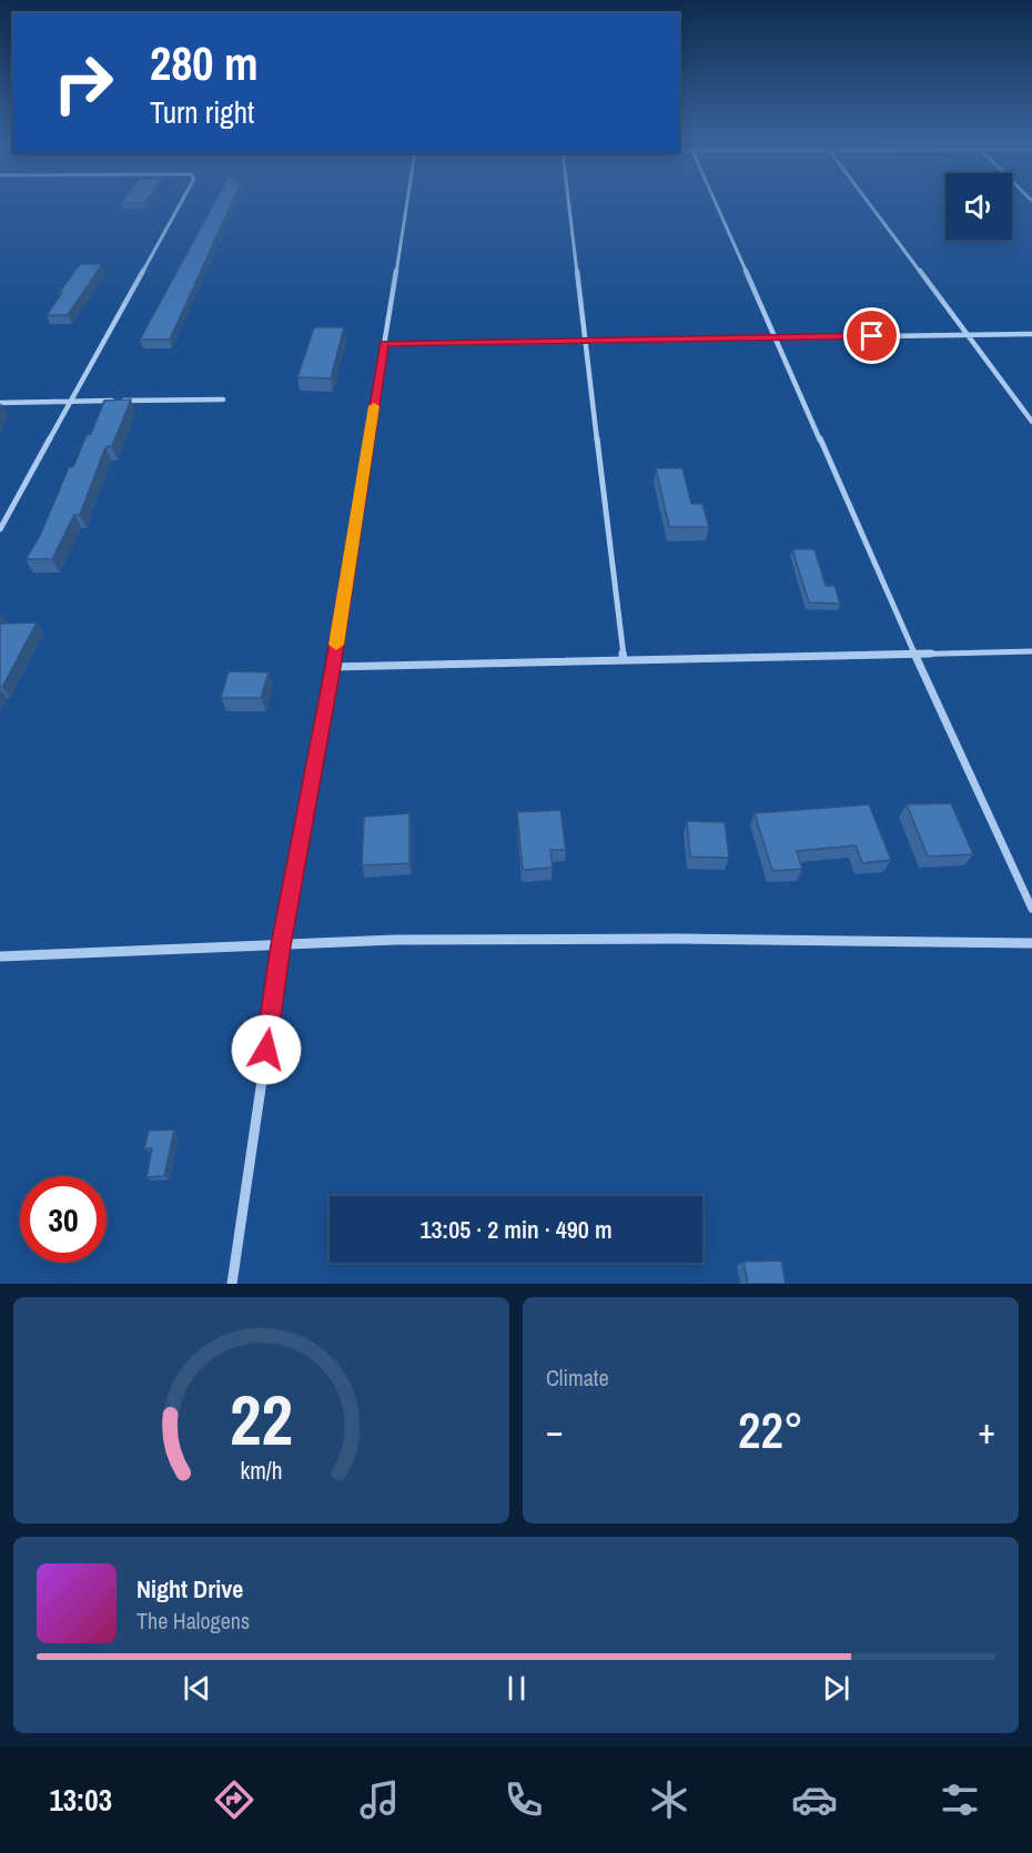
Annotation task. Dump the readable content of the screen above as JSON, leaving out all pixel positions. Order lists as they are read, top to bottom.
{
  "page": {
    "turn": ["280 m", "Turn right"],
    "limit": "30",
    "trip": "13:05 · 2 min · 490 m",
    "tile": "Climate",
    "heat": ["−", "22°", "+"],
    "song": ["Night Drive", "The Halogens"],
    "tabs": "13:03",
    "gauge": ["22", "km/h"]
  }
}
